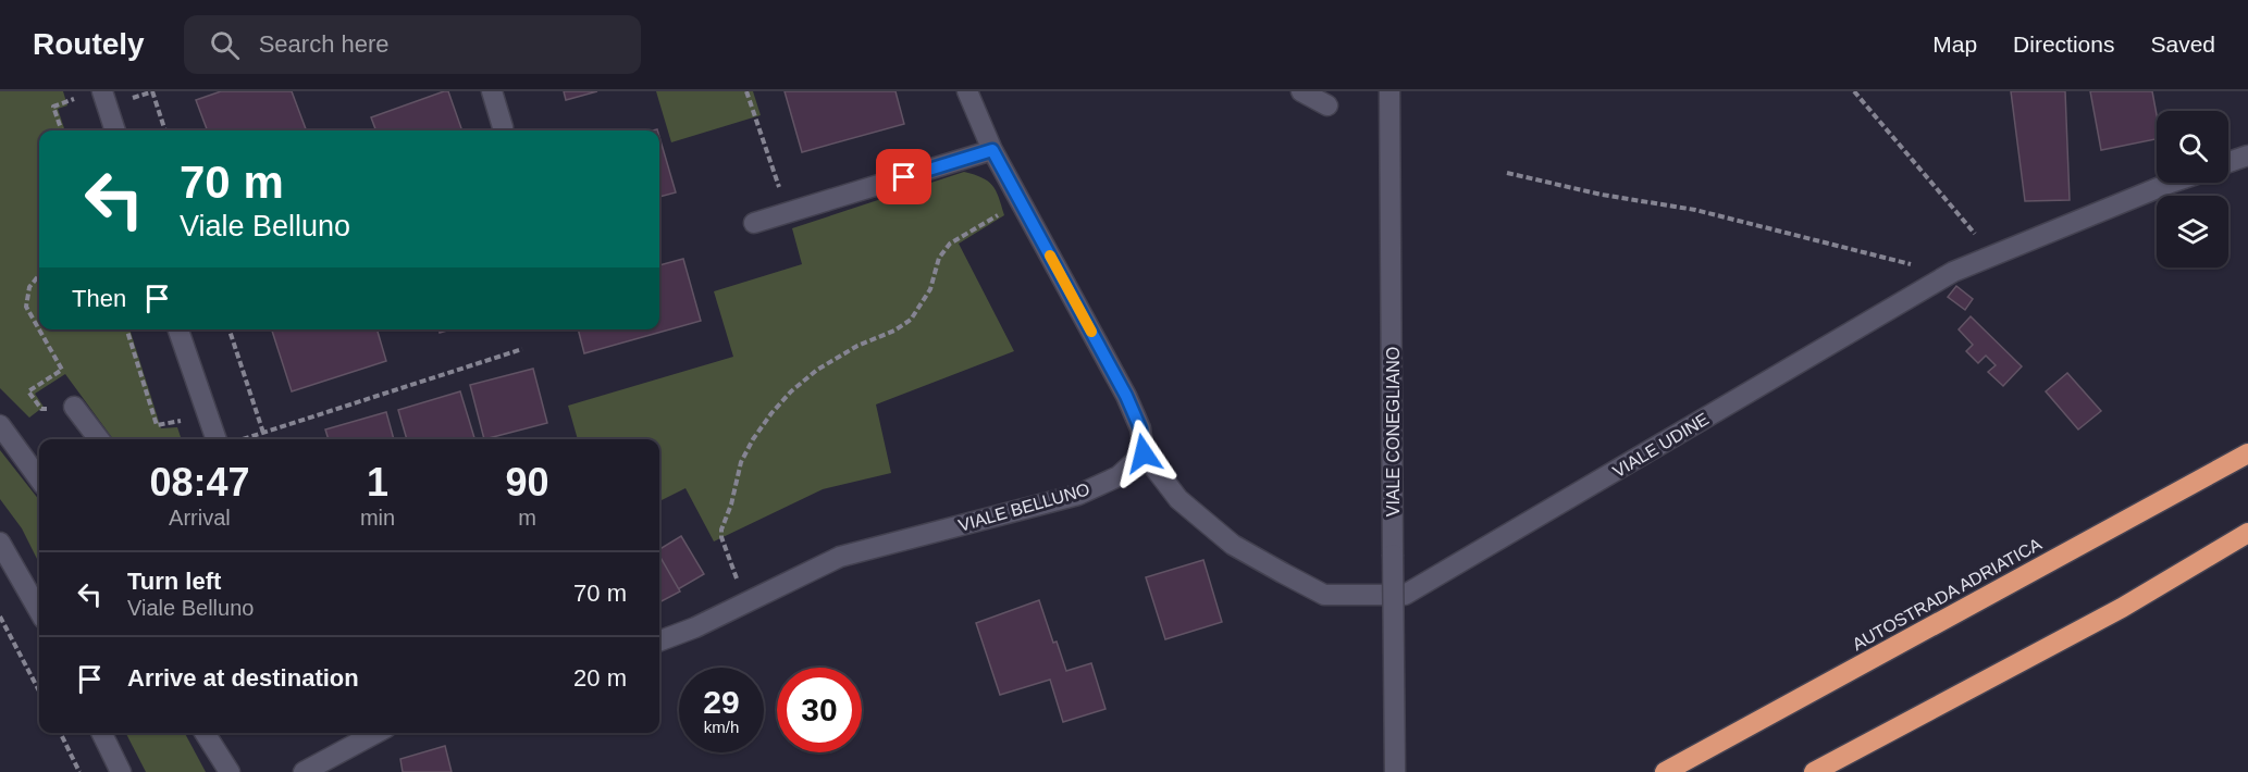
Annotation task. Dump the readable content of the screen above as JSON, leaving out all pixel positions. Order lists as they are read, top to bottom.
{
  "streets": {
    "highway": ["AUTOSTRADA ADRIATICA"],
    "street": ["VIALE CONEGLIANO", "VIALE UDINE", "VIALE BELLUNO"]
  },
  "crossings": [
    ["VIALE UDINE", "VIALE BELLUNO"]
  ],
  "page": {
    "header": "Routely",
    "search": "Search here",
    "nav": ["Map", "Directions", "Saved"],
    "turn": ["70 m", "Viale Belluno"],
    "then": "Then",
    "eta": [
      "08:47",
      "Arrival",
      "1",
      "min",
      "90",
      "m"
    ],
    "list": [
      {
        "name": "Turn left",
        "note": "Viale Belluno",
        "value": "70 m"
      },
      {
        "name": "Arrive at destination",
        "value": "20 m"
      }
    ],
    "speed": "29 km/h",
    "limit": "30"
  }
}
